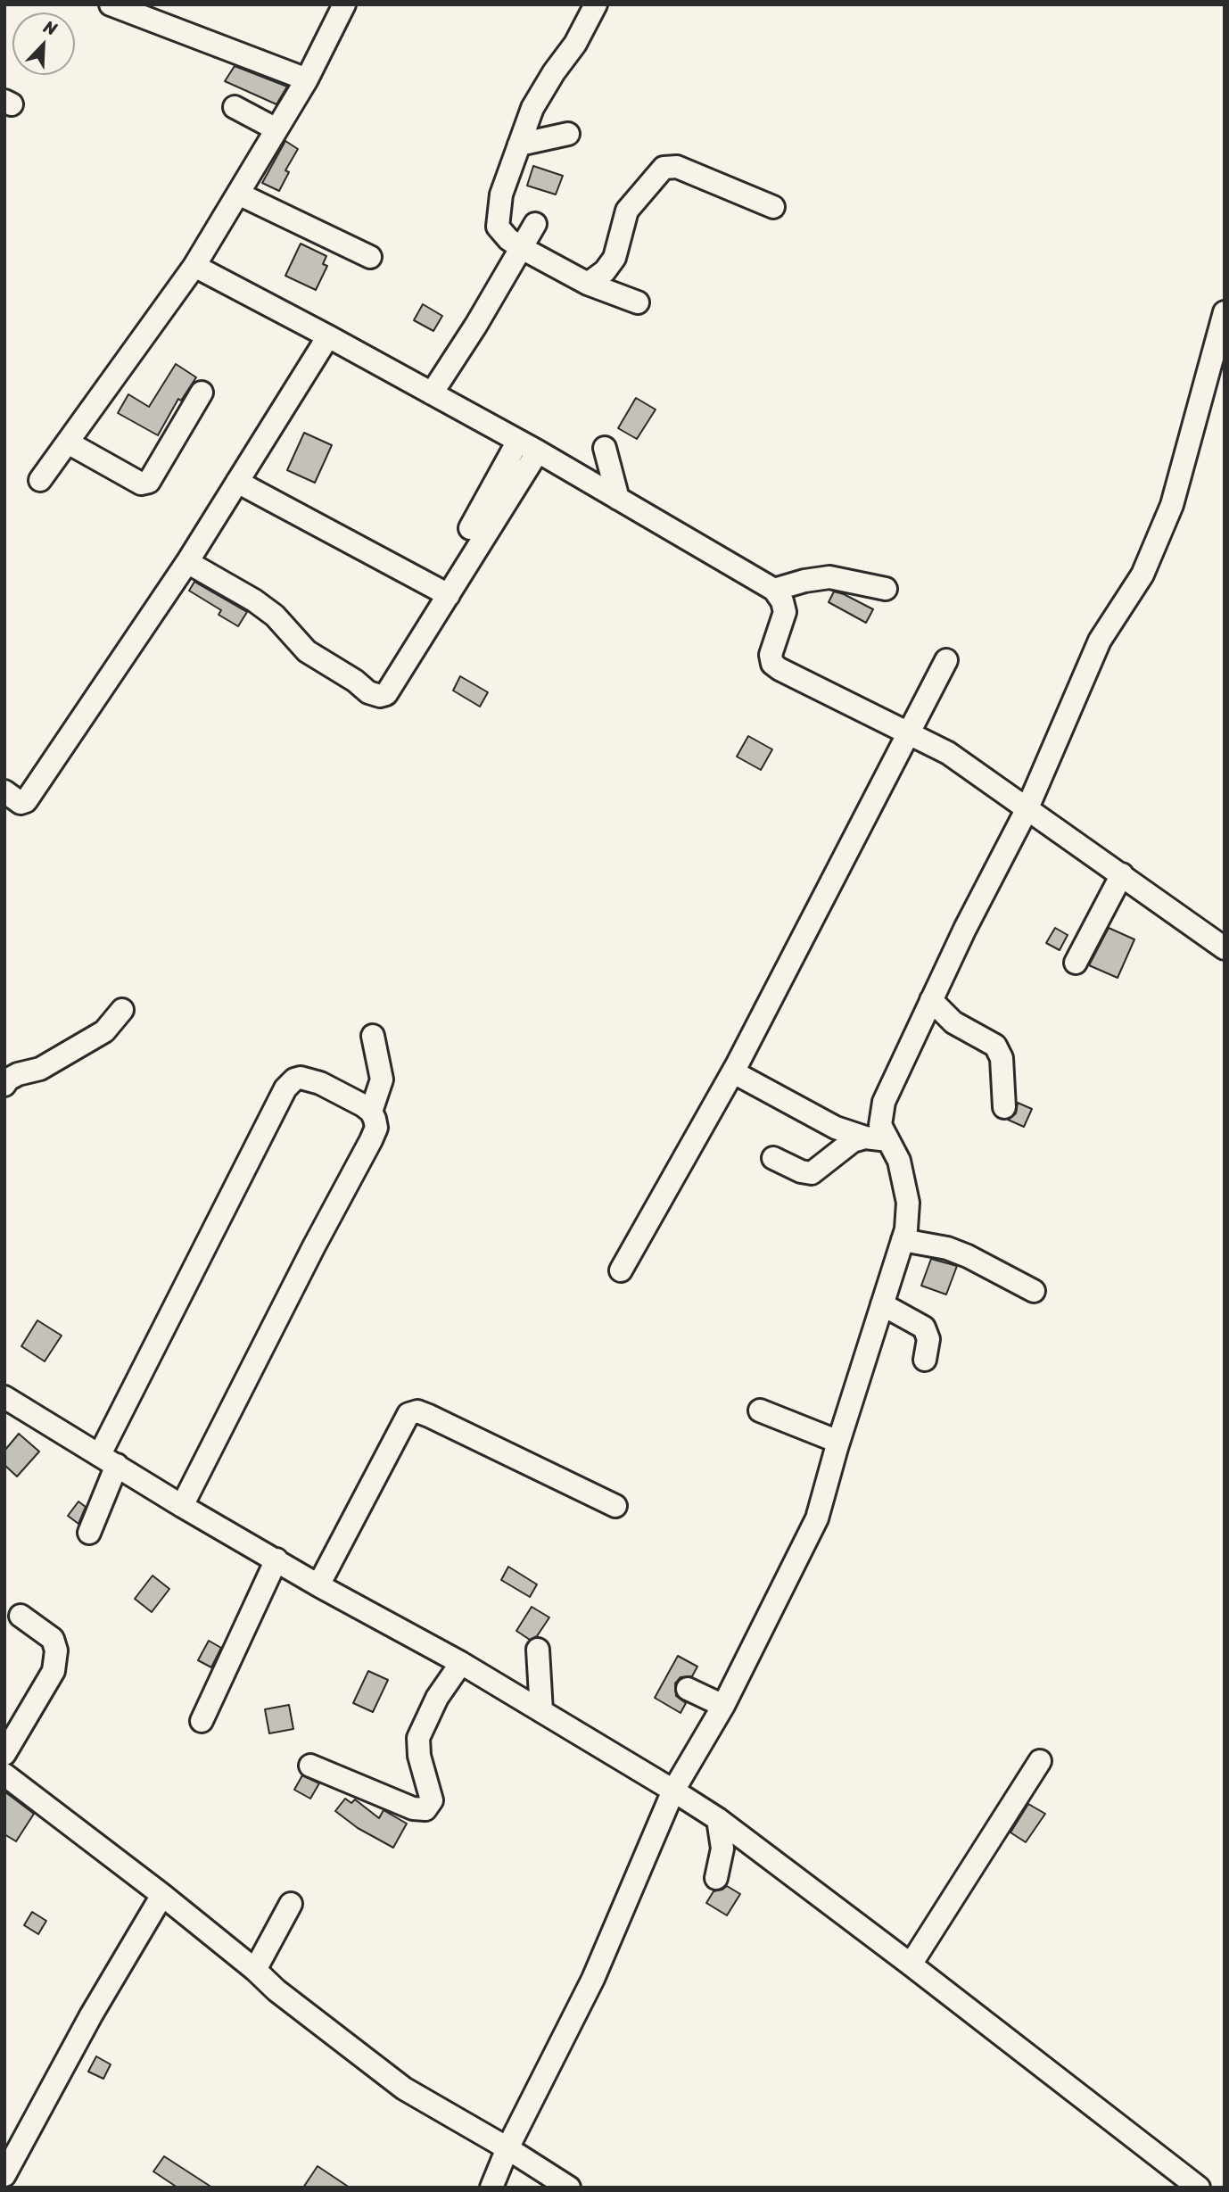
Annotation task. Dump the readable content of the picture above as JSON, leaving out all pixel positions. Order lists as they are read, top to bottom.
{
  "north": "top right"
}
